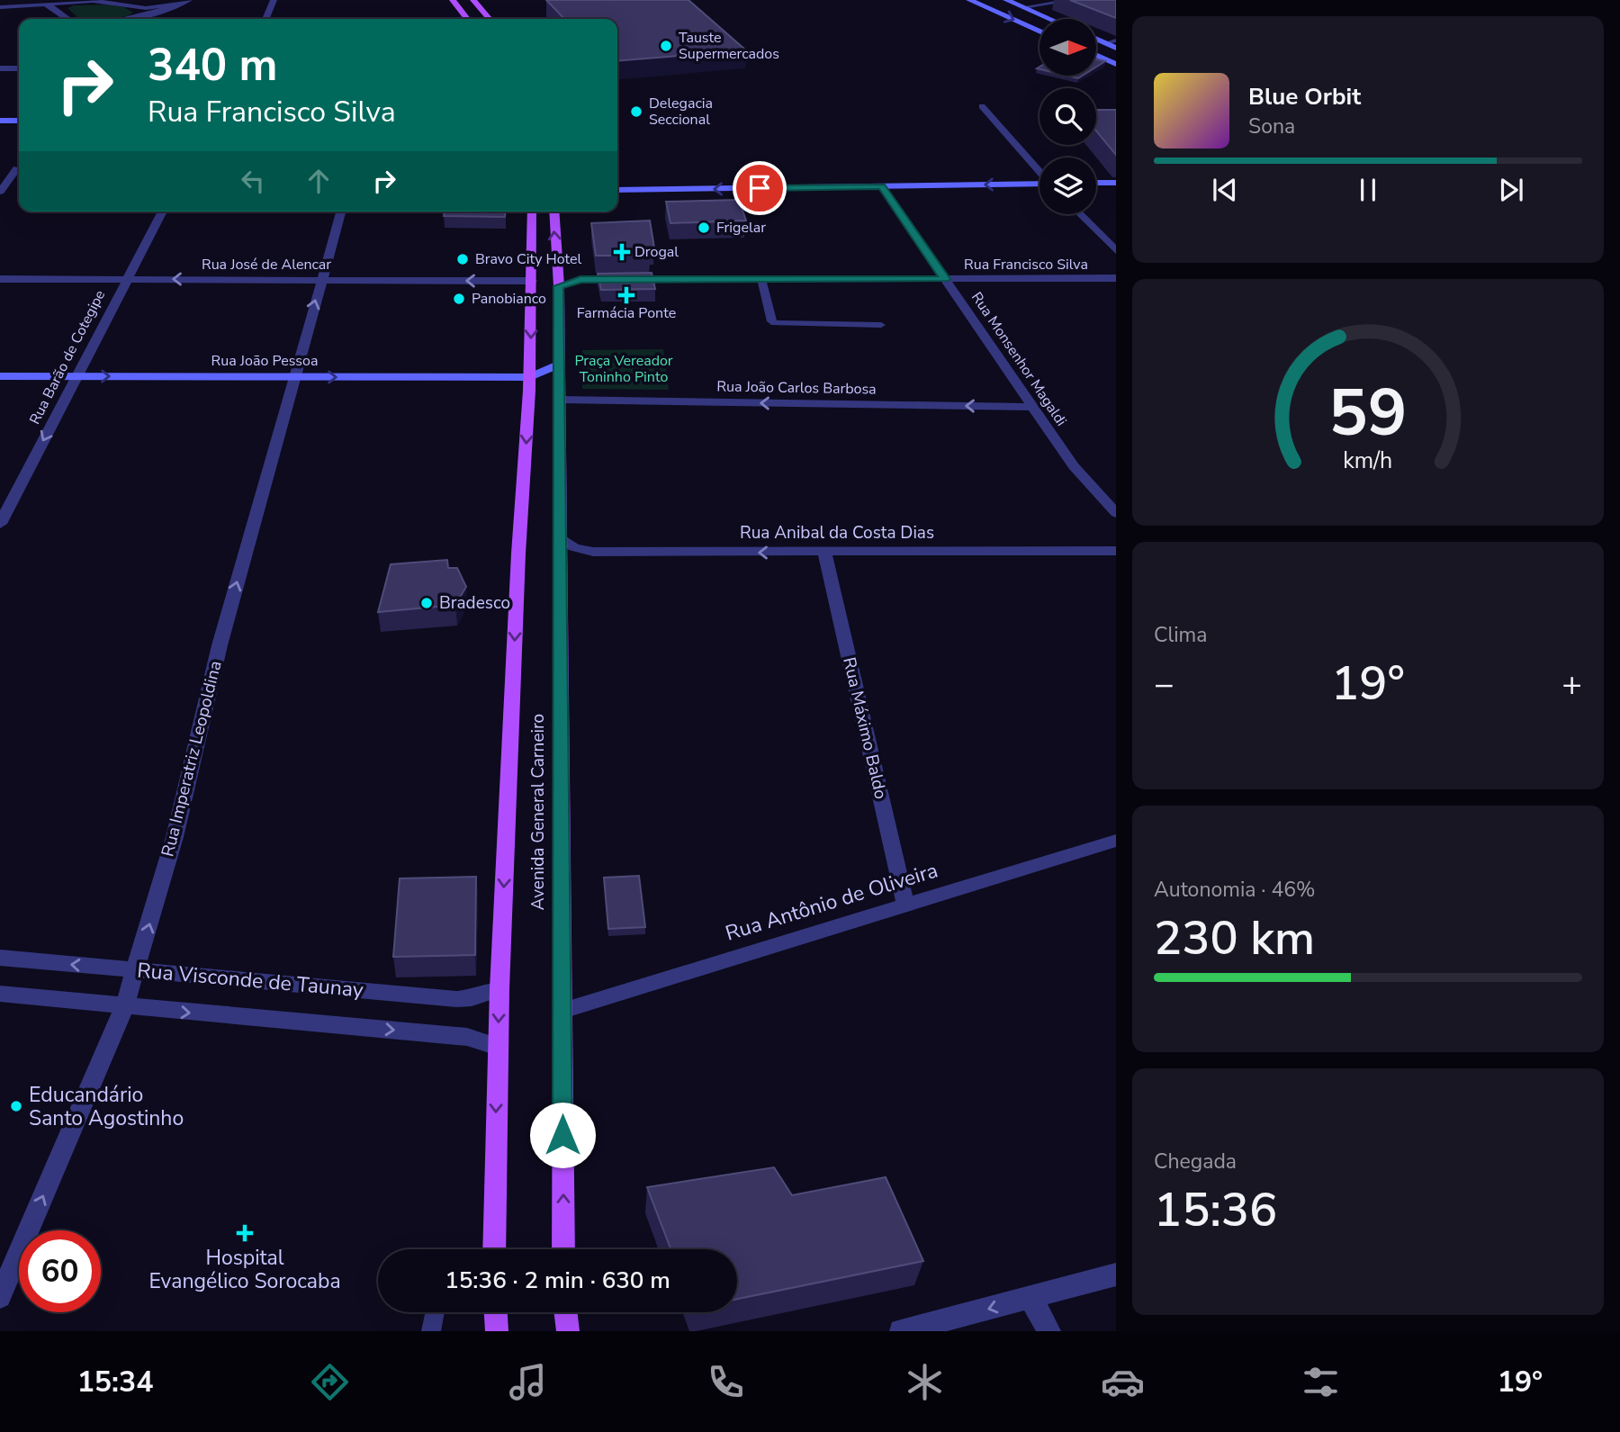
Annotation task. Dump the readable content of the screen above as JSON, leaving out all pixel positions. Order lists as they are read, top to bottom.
{
  "streets": {
    "main road": ["Rua João Pessoa", "Avenida General Carneiro"],
    "street": [
      "Rua José de Alencar",
      "Rua Francisco Silva",
      "Rua Barão de Cotegipe",
      "Rua Monsenhor Magaldi",
      "Rua João Carlos Barbosa",
      "Rua Anibal da Costa Dias",
      "Rua Máximo Baldo",
      "Rua Imperatriz Leopoldina",
      "Rua Antônio de Oliveira",
      "Rua Visconde de Taunay"
    ]
  },
  "crossings": [
    ["Rua José de Alencar", "Rua Barão de Cotegipe"],
    ["Rua José de Alencar", "Rua Imperatriz Leopoldina"],
    ["Rua José de Alencar", "Avenida General Carneiro"],
    ["Rua Francisco Silva", "Rua Monsenhor Magaldi"],
    ["Rua Francisco Silva", "Avenida General Carneiro"],
    ["Rua Barão de Cotegipe", "Rua João Pessoa"],
    ["Rua Monsenhor Magaldi", "Rua João Carlos Barbosa"],
    ["Rua João Pessoa", "Rua Imperatriz Leopoldina"],
    ["Rua João Pessoa", "Avenida General Carneiro"],
    ["Rua João Carlos Barbosa", "Avenida General Carneiro"],
    ["Rua Anibal da Costa Dias", "Rua Máximo Baldo"],
    ["Rua Anibal da Costa Dias", "Avenida General Carneiro"],
    ["Rua Máximo Baldo", "Rua Antônio de Oliveira"],
    ["Rua Imperatriz Leopoldina", "Rua Visconde de Taunay"],
    ["Avenida General Carneiro", "Rua Antônio de Oliveira"],
    ["Avenida General Carneiro", "Rua Visconde de Taunay"]
  ],
  "one_way": [
    "Rua José de Alencar",
    "Rua Barão de Cotegipe",
    "Rua João Pessoa",
    "Rua João Carlos Barbosa",
    "Rua Anibal da Costa Dias",
    "Rua Imperatriz Leopoldina"
  ],
  "parks": ["Praça Vereador Toninho Pinto"],
  "places": {
    "other": [
      "Tauste Supermercados",
      "Delegacia Seccional",
      "Frigelar",
      "Bravo City Hotel",
      "Panobianco",
      "Bradesco",
      "Educandário Santo Agostinho"
    ],
    "health": ["Drogal", "Farmácia Ponte", "Hospital Evangélico Sorocaba"]
  },
  "north": "right",
  "page": {
    "turn": ["340 m", "Rua Francisco Silva"],
    "song": ["Blue Orbit", "Sona"],
    "tile": [
      "Clima",
      ["Autonomia · 46%", "230 km"],
      ["Chegada", "15:36"]
    ],
    "heat": ["−", "19°", "+"],
    "limit": "60",
    "trip": "15:36 · 2 min · 630 m",
    "tabs": ["15:34", "19°"],
    "gauge": ["59", "km/h"]
  }
}
